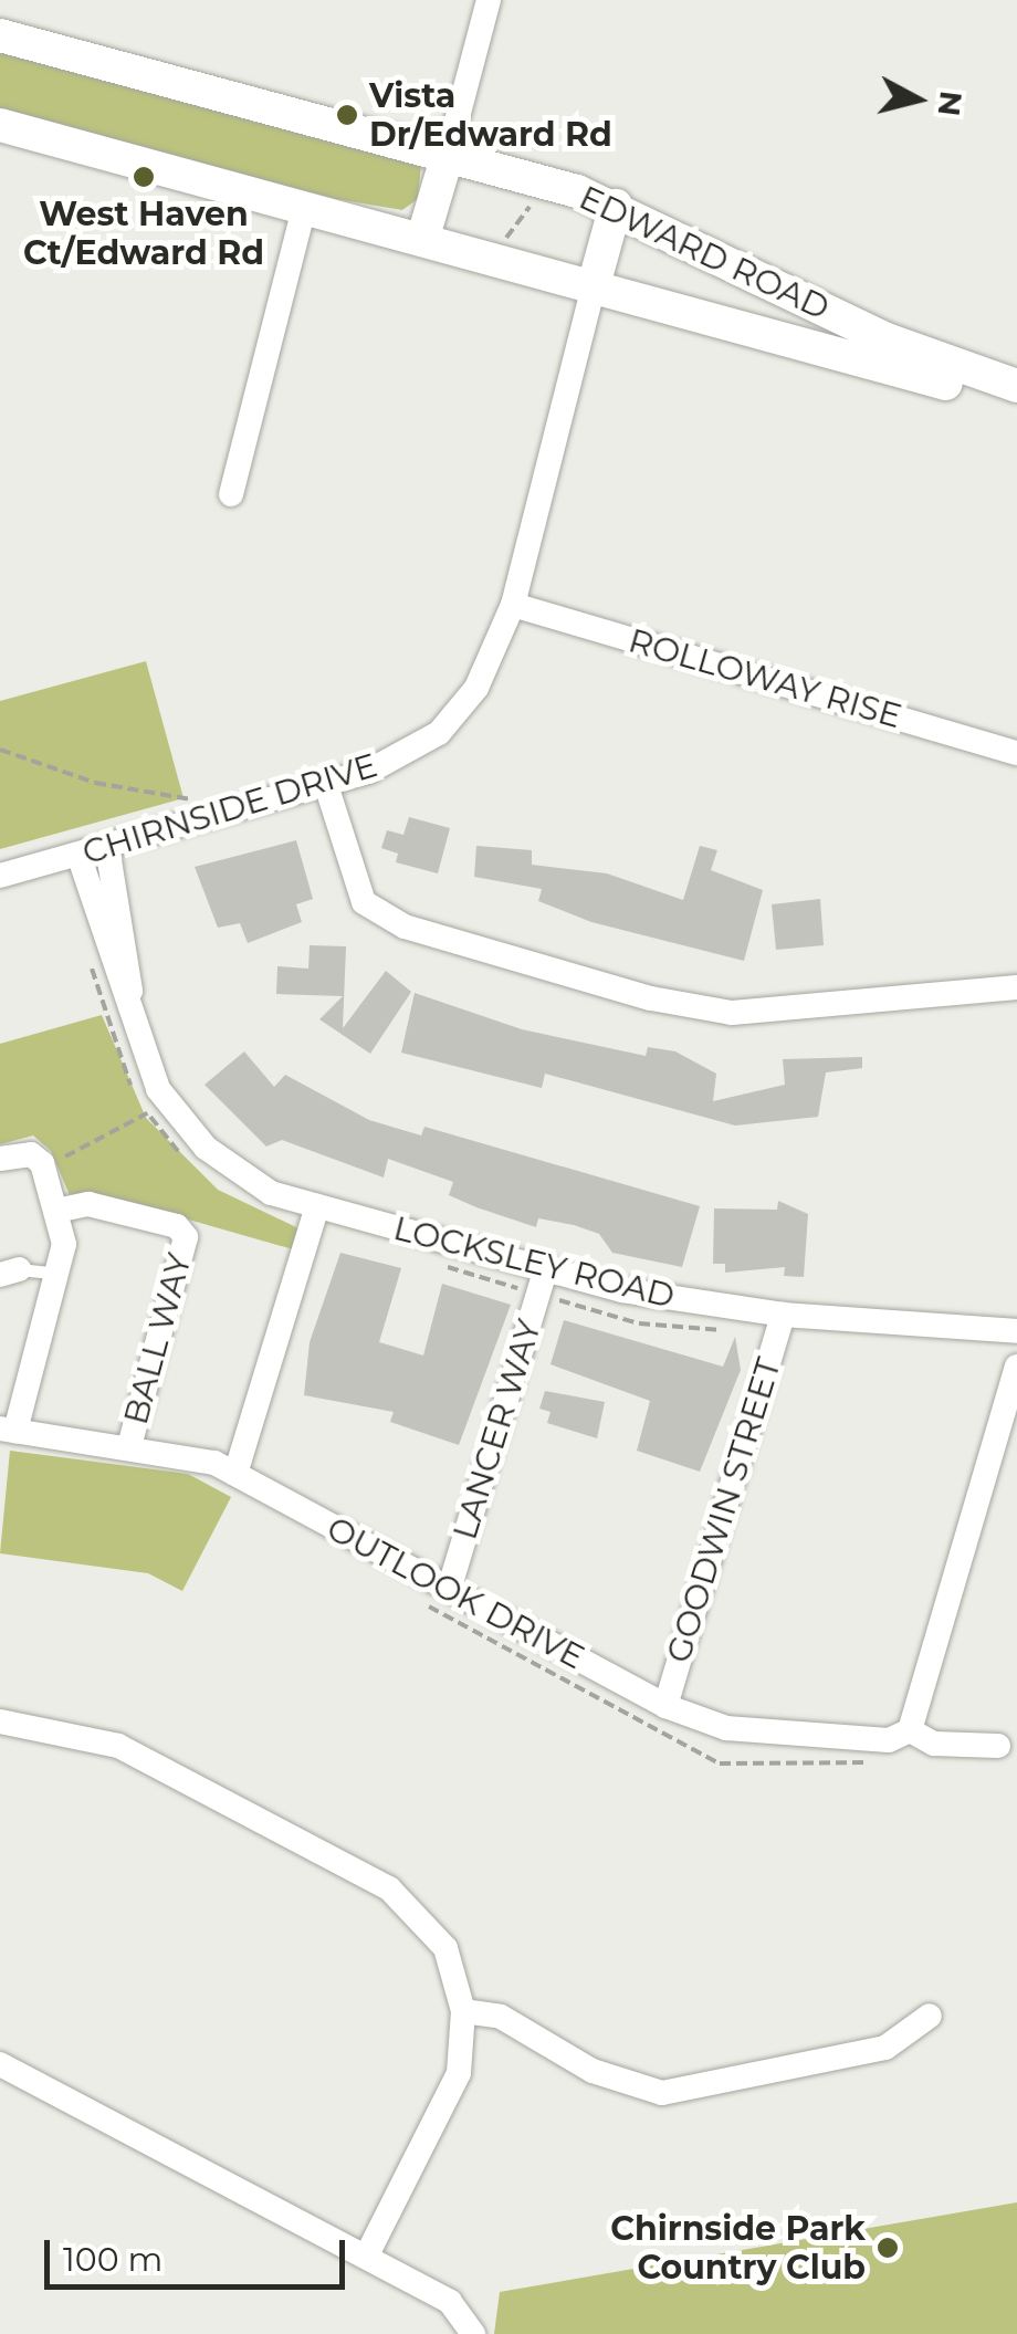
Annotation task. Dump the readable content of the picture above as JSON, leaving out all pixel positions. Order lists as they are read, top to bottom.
{
  "streets": {
    "main road": ["EDWARD ROAD"],
    "street": [
      "ROLLOWAY RISE",
      "CHIRNSIDE DRIVE",
      "LOCKSLEY ROAD",
      "BALL WAY",
      "LANCER WAY",
      "GOODWIN STREET",
      "OUTLOOK DRIVE"
    ]
  },
  "crossings": [
    ["EDWARD ROAD", "CHIRNSIDE DRIVE"],
    ["ROLLOWAY RISE", "CHIRNSIDE DRIVE"],
    ["CHIRNSIDE DRIVE", "LOCKSLEY ROAD"],
    ["LOCKSLEY ROAD", "LANCER WAY"],
    ["LOCKSLEY ROAD", "GOODWIN STREET"],
    ["BALL WAY", "OUTLOOK DRIVE"],
    ["LANCER WAY", "OUTLOOK DRIVE"],
    ["GOODWIN STREET", "OUTLOOK DRIVE"]
  ],
  "places": ["Vista Dr/Edward Rd", "West Haven Ct/Edward Rd", "Chirnside Park Country Club"],
  "scale_bar": "100 m",
  "north": "right"
}
